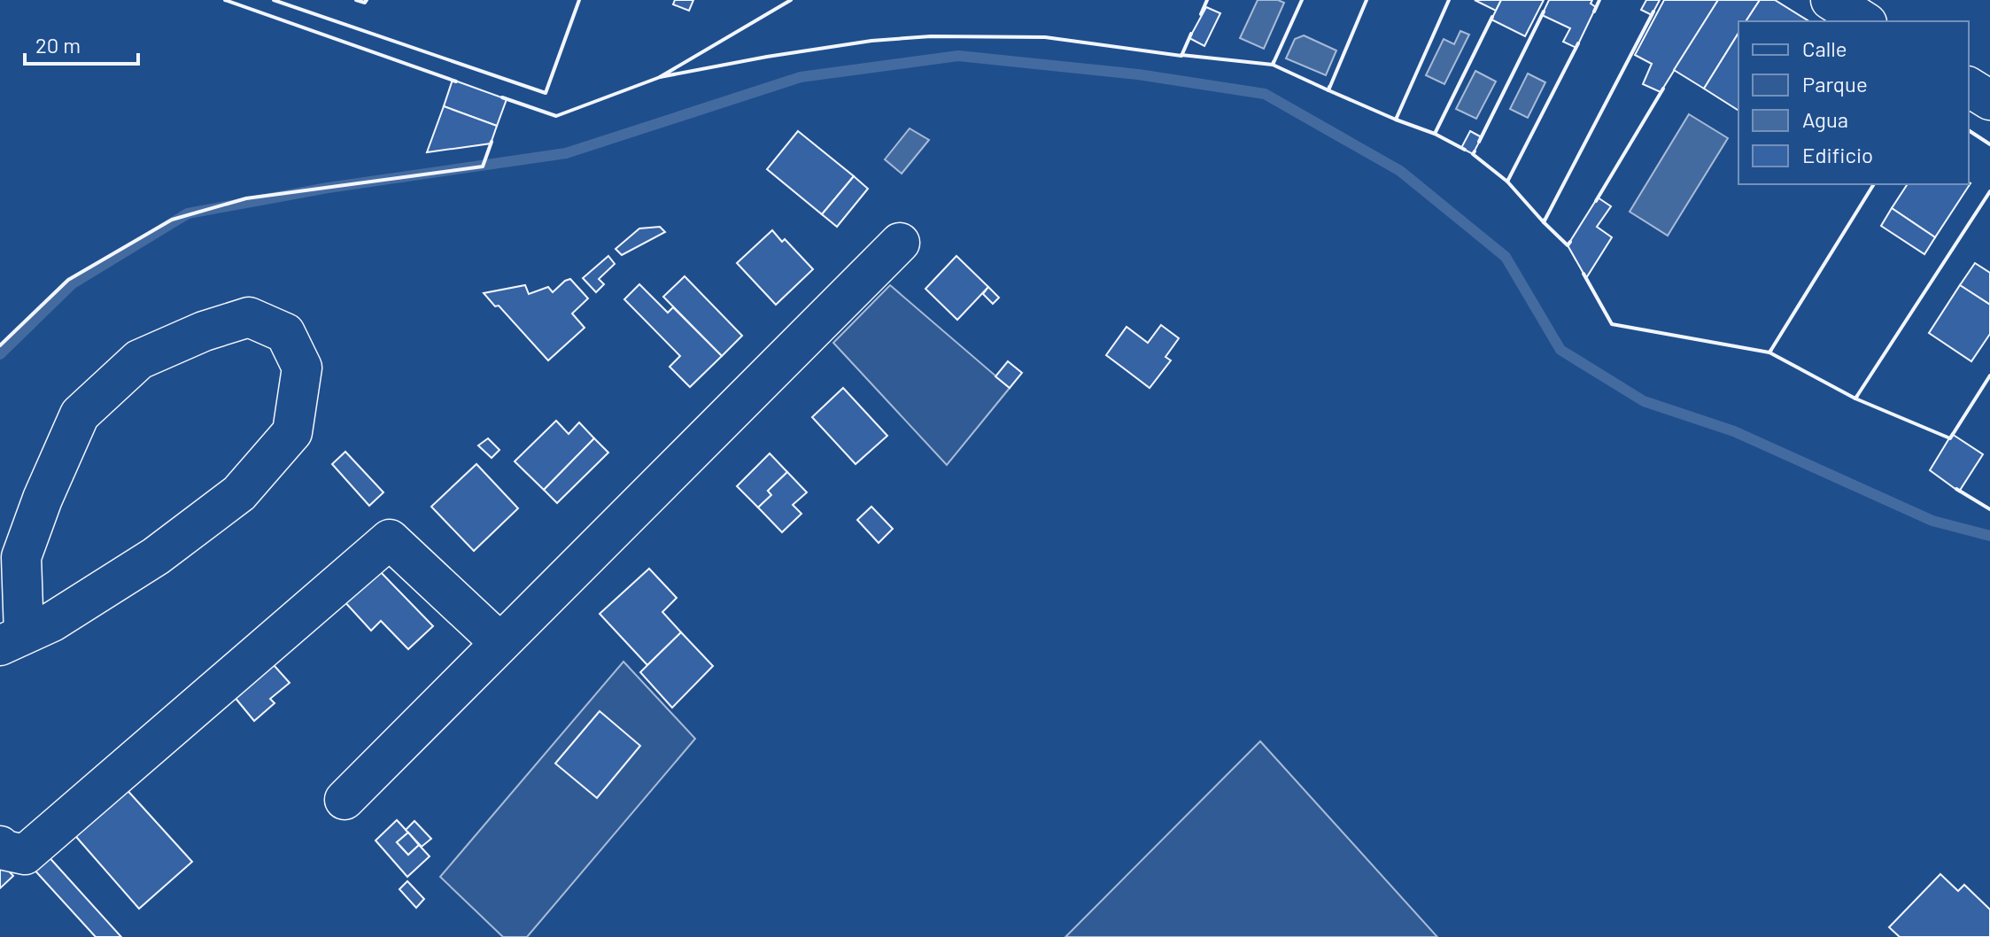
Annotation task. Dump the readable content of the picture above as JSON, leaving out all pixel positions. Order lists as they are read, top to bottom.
{
  "legend": [
    "Calle",
    "Parque",
    "Agua",
    "Edificio"
  ],
  "scale_bar": "20 m"
}
